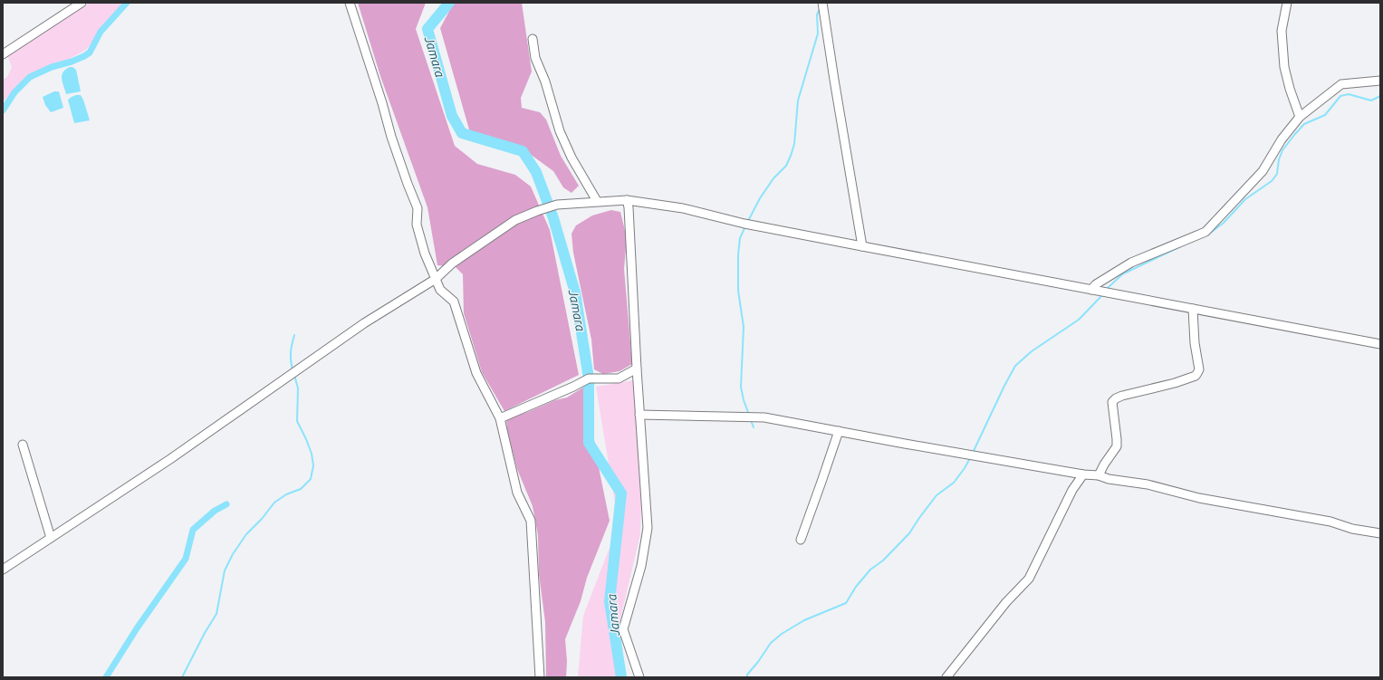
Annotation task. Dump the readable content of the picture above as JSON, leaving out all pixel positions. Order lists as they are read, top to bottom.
{
  "water": ["Jamara"]
}
